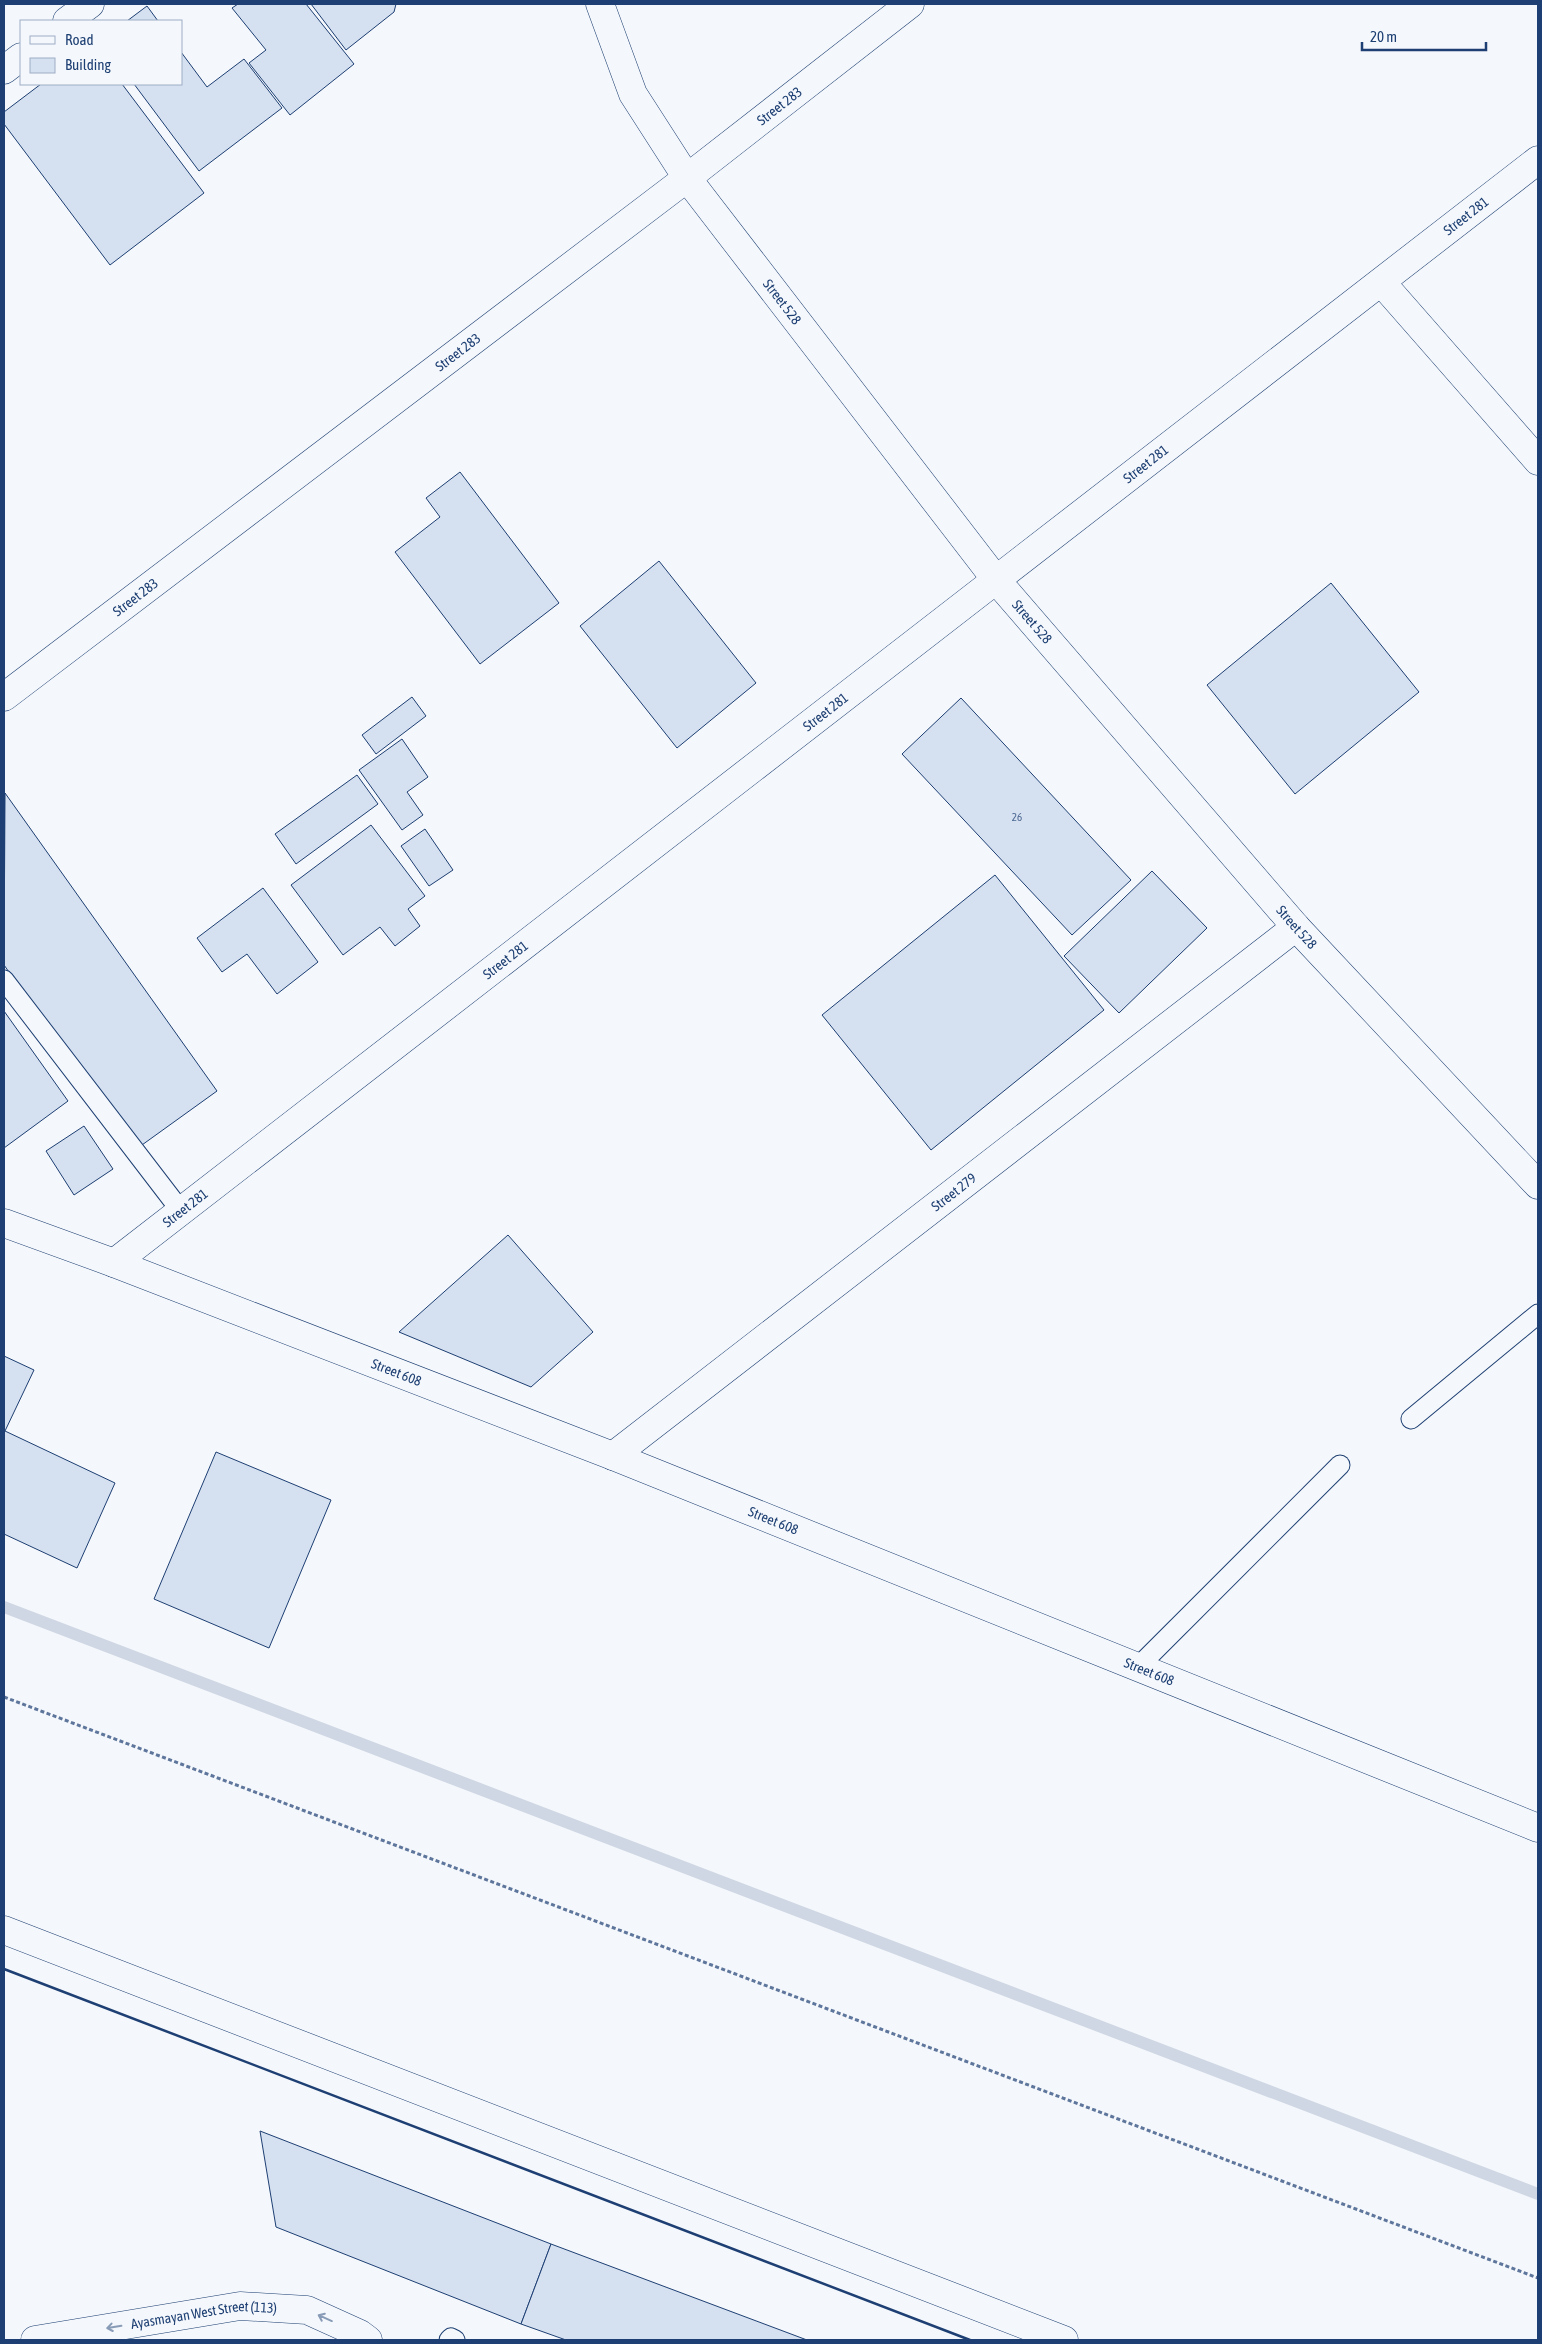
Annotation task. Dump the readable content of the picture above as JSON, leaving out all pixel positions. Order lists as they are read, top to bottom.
{
  "streets": {
    "street": [
      "Street 283",
      "Street 281",
      "Street 528",
      "Street 279",
      "Street 608",
      "Ayasmayan West Street (113)"
    ]
  },
  "crossings": [
    ["Street 283", "Street 528"],
    ["Street 281", "Street 528"],
    ["Street 281", "Street 608"],
    ["Street 528", "Street 279"],
    ["Street 279", "Street 608"]
  ],
  "one_way": ["Ayasmayan West Street (113)"],
  "house_numbers": ["26"],
  "legend": ["Road", "Building"],
  "scale_bar": "20 m"
}
